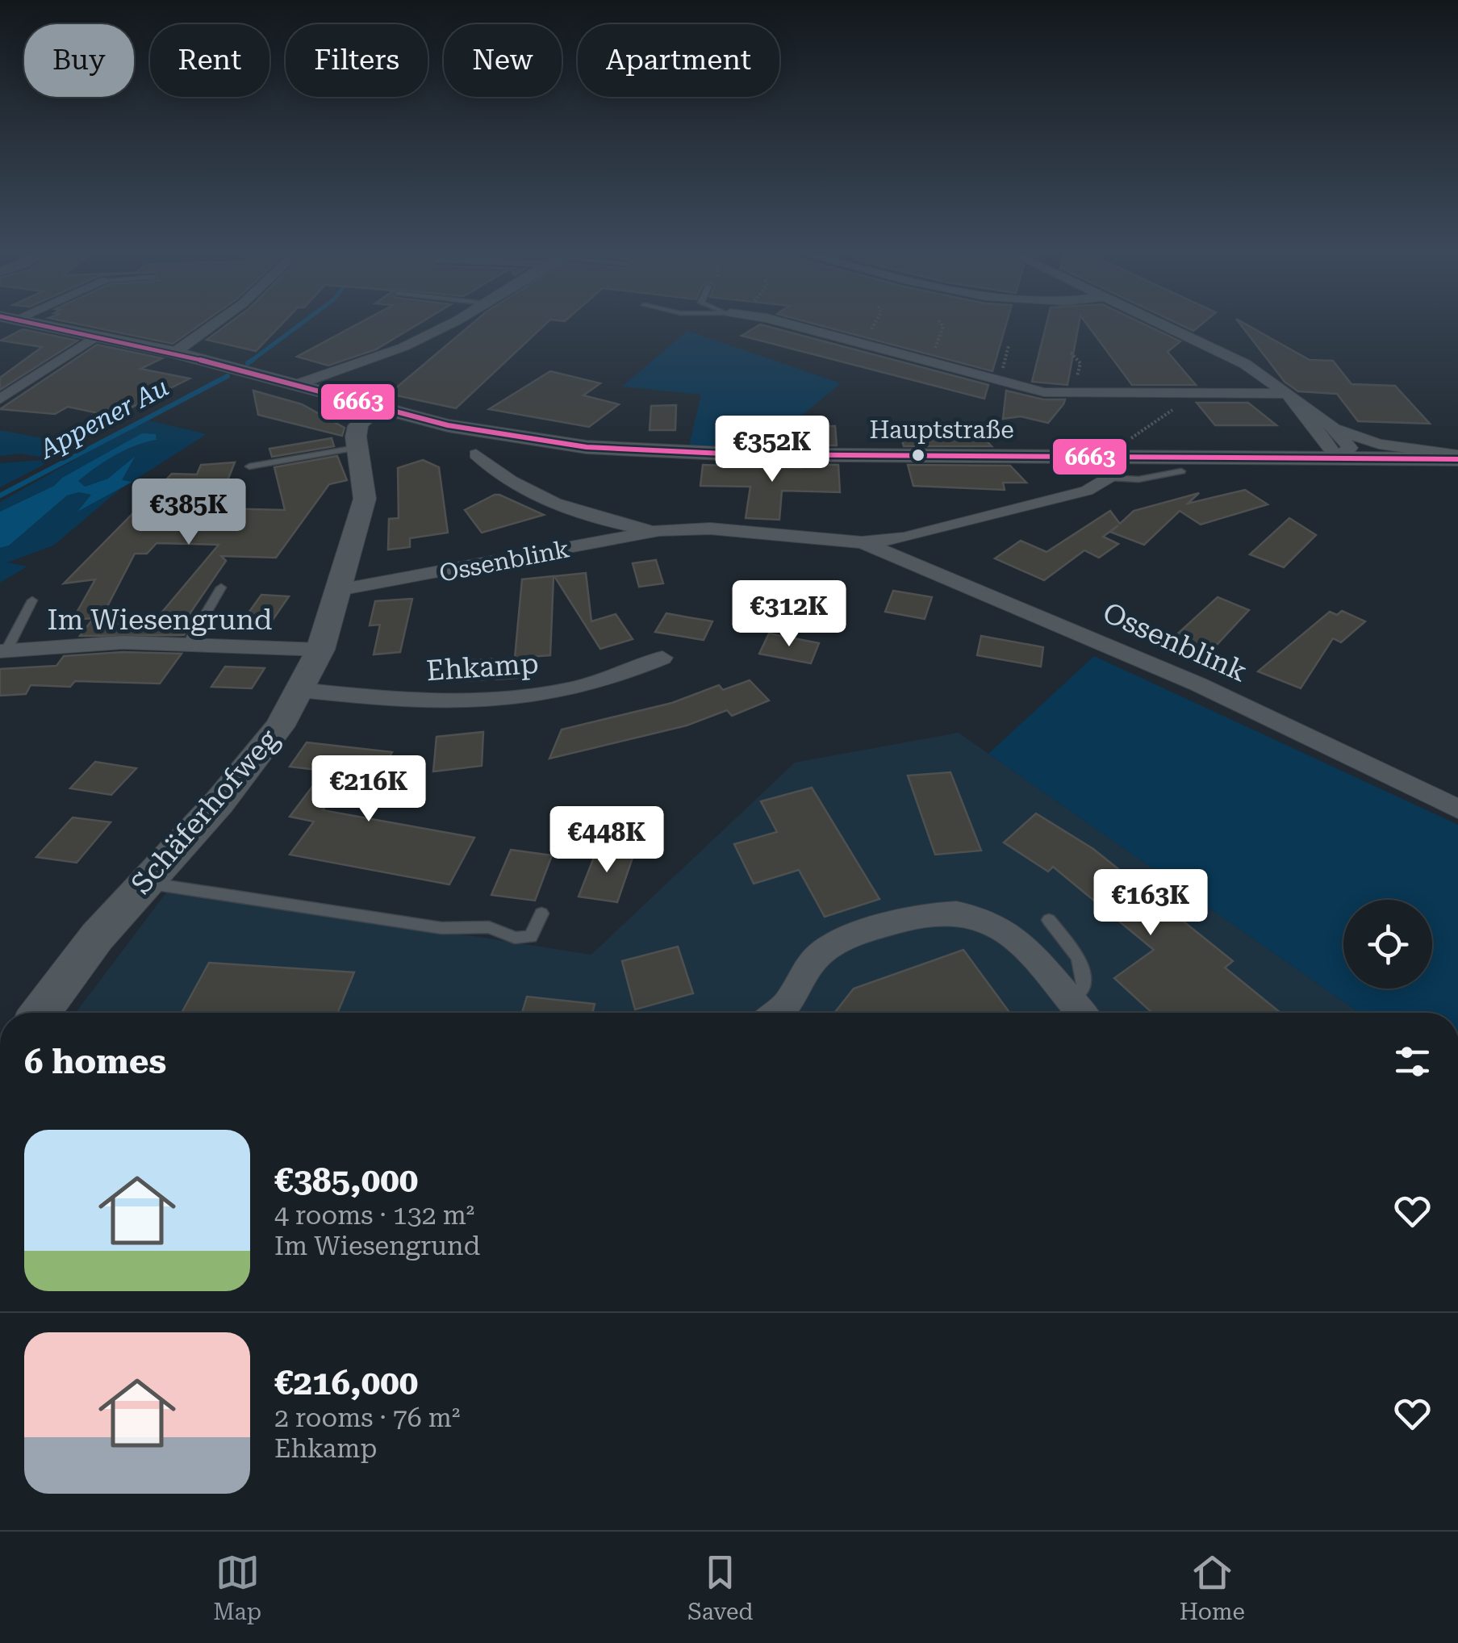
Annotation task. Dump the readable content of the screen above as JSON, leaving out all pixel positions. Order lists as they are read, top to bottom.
{
  "streets": {
    "main road": ["Hauptstraße", "Schäferhofweg"],
    "street": ["Ossenblink", "Im Wiesengrund", "Ehkamp"]
  },
  "crossings": [
    ["Ossenblink", "Schäferhofweg"],
    ["Im Wiesengrund", "Schäferhofweg"],
    ["Ehkamp", "Schäferhofweg"]
  ],
  "water": ["Appener Au"],
  "lines": ["transit line 6663"],
  "page": {
    "chip": [
      "Buy",
      "Rent",
      "Filters",
      "New",
      "Apartment"
    ],
    "price": [
      "€352K",
      "€385K",
      "€312K",
      "€216K",
      "€448K",
      "€163K"
    ],
    "heading": "6 homes",
    "list": [
      {
        "name": "€385,000",
        "note": "4 rooms · 132 m² · Im Wiesengrund"
      },
      {
        "name": "€216,000",
        "note": "2 rooms · 76 m² · Ehkamp"
      }
    ],
    "tabs": ["Map", "Saved", "Home"]
  }
}
